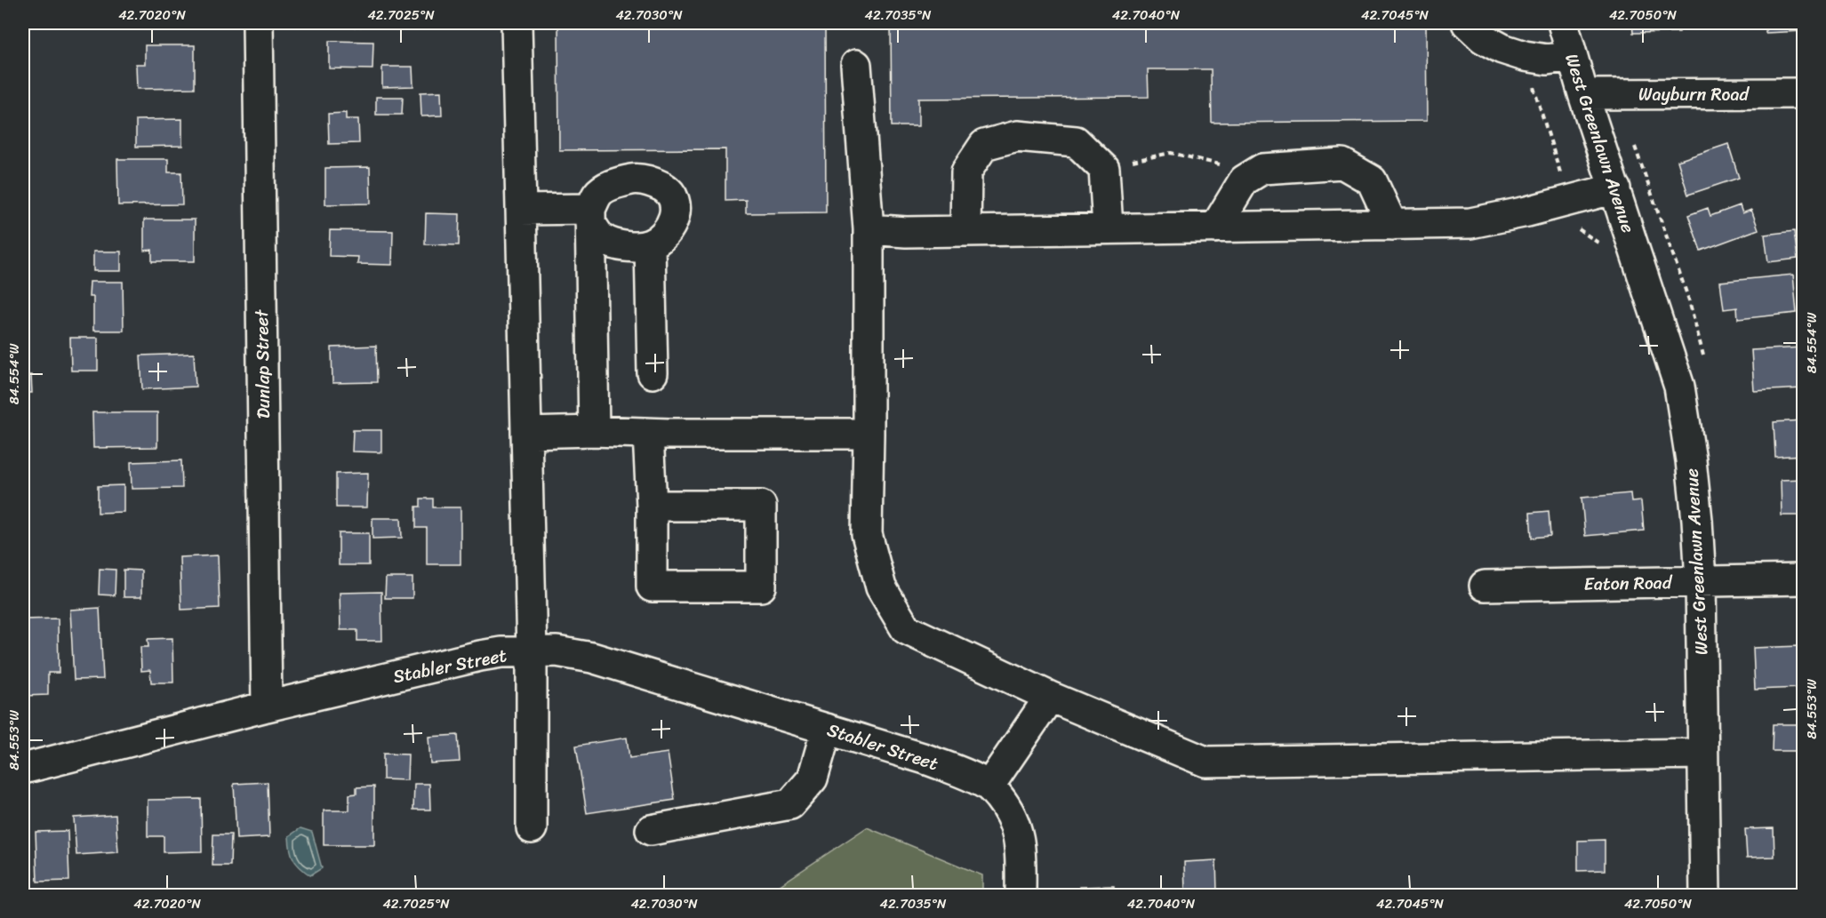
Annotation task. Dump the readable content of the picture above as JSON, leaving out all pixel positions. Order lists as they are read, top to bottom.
{
  "streets": {
    "street": [
      "Wayburn Road",
      "West Greenlawn Avenue",
      "Dunlap Street",
      "Eaton Road",
      "Stabler Street"
    ]
  },
  "crossings": [
    ["Wayburn Road", "West Greenlawn Avenue"],
    ["West Greenlawn Avenue", "Eaton Road"],
    ["Dunlap Street", "Stabler Street"]
  ],
  "coordinates": [
    "42.7020°N",
    "42.7025°N",
    "42.7030°N",
    "42.7035°N",
    "42.7040°N",
    "42.7045°N",
    "42.7050°N",
    "84.554°W",
    "84.553°W"
  ]
}
